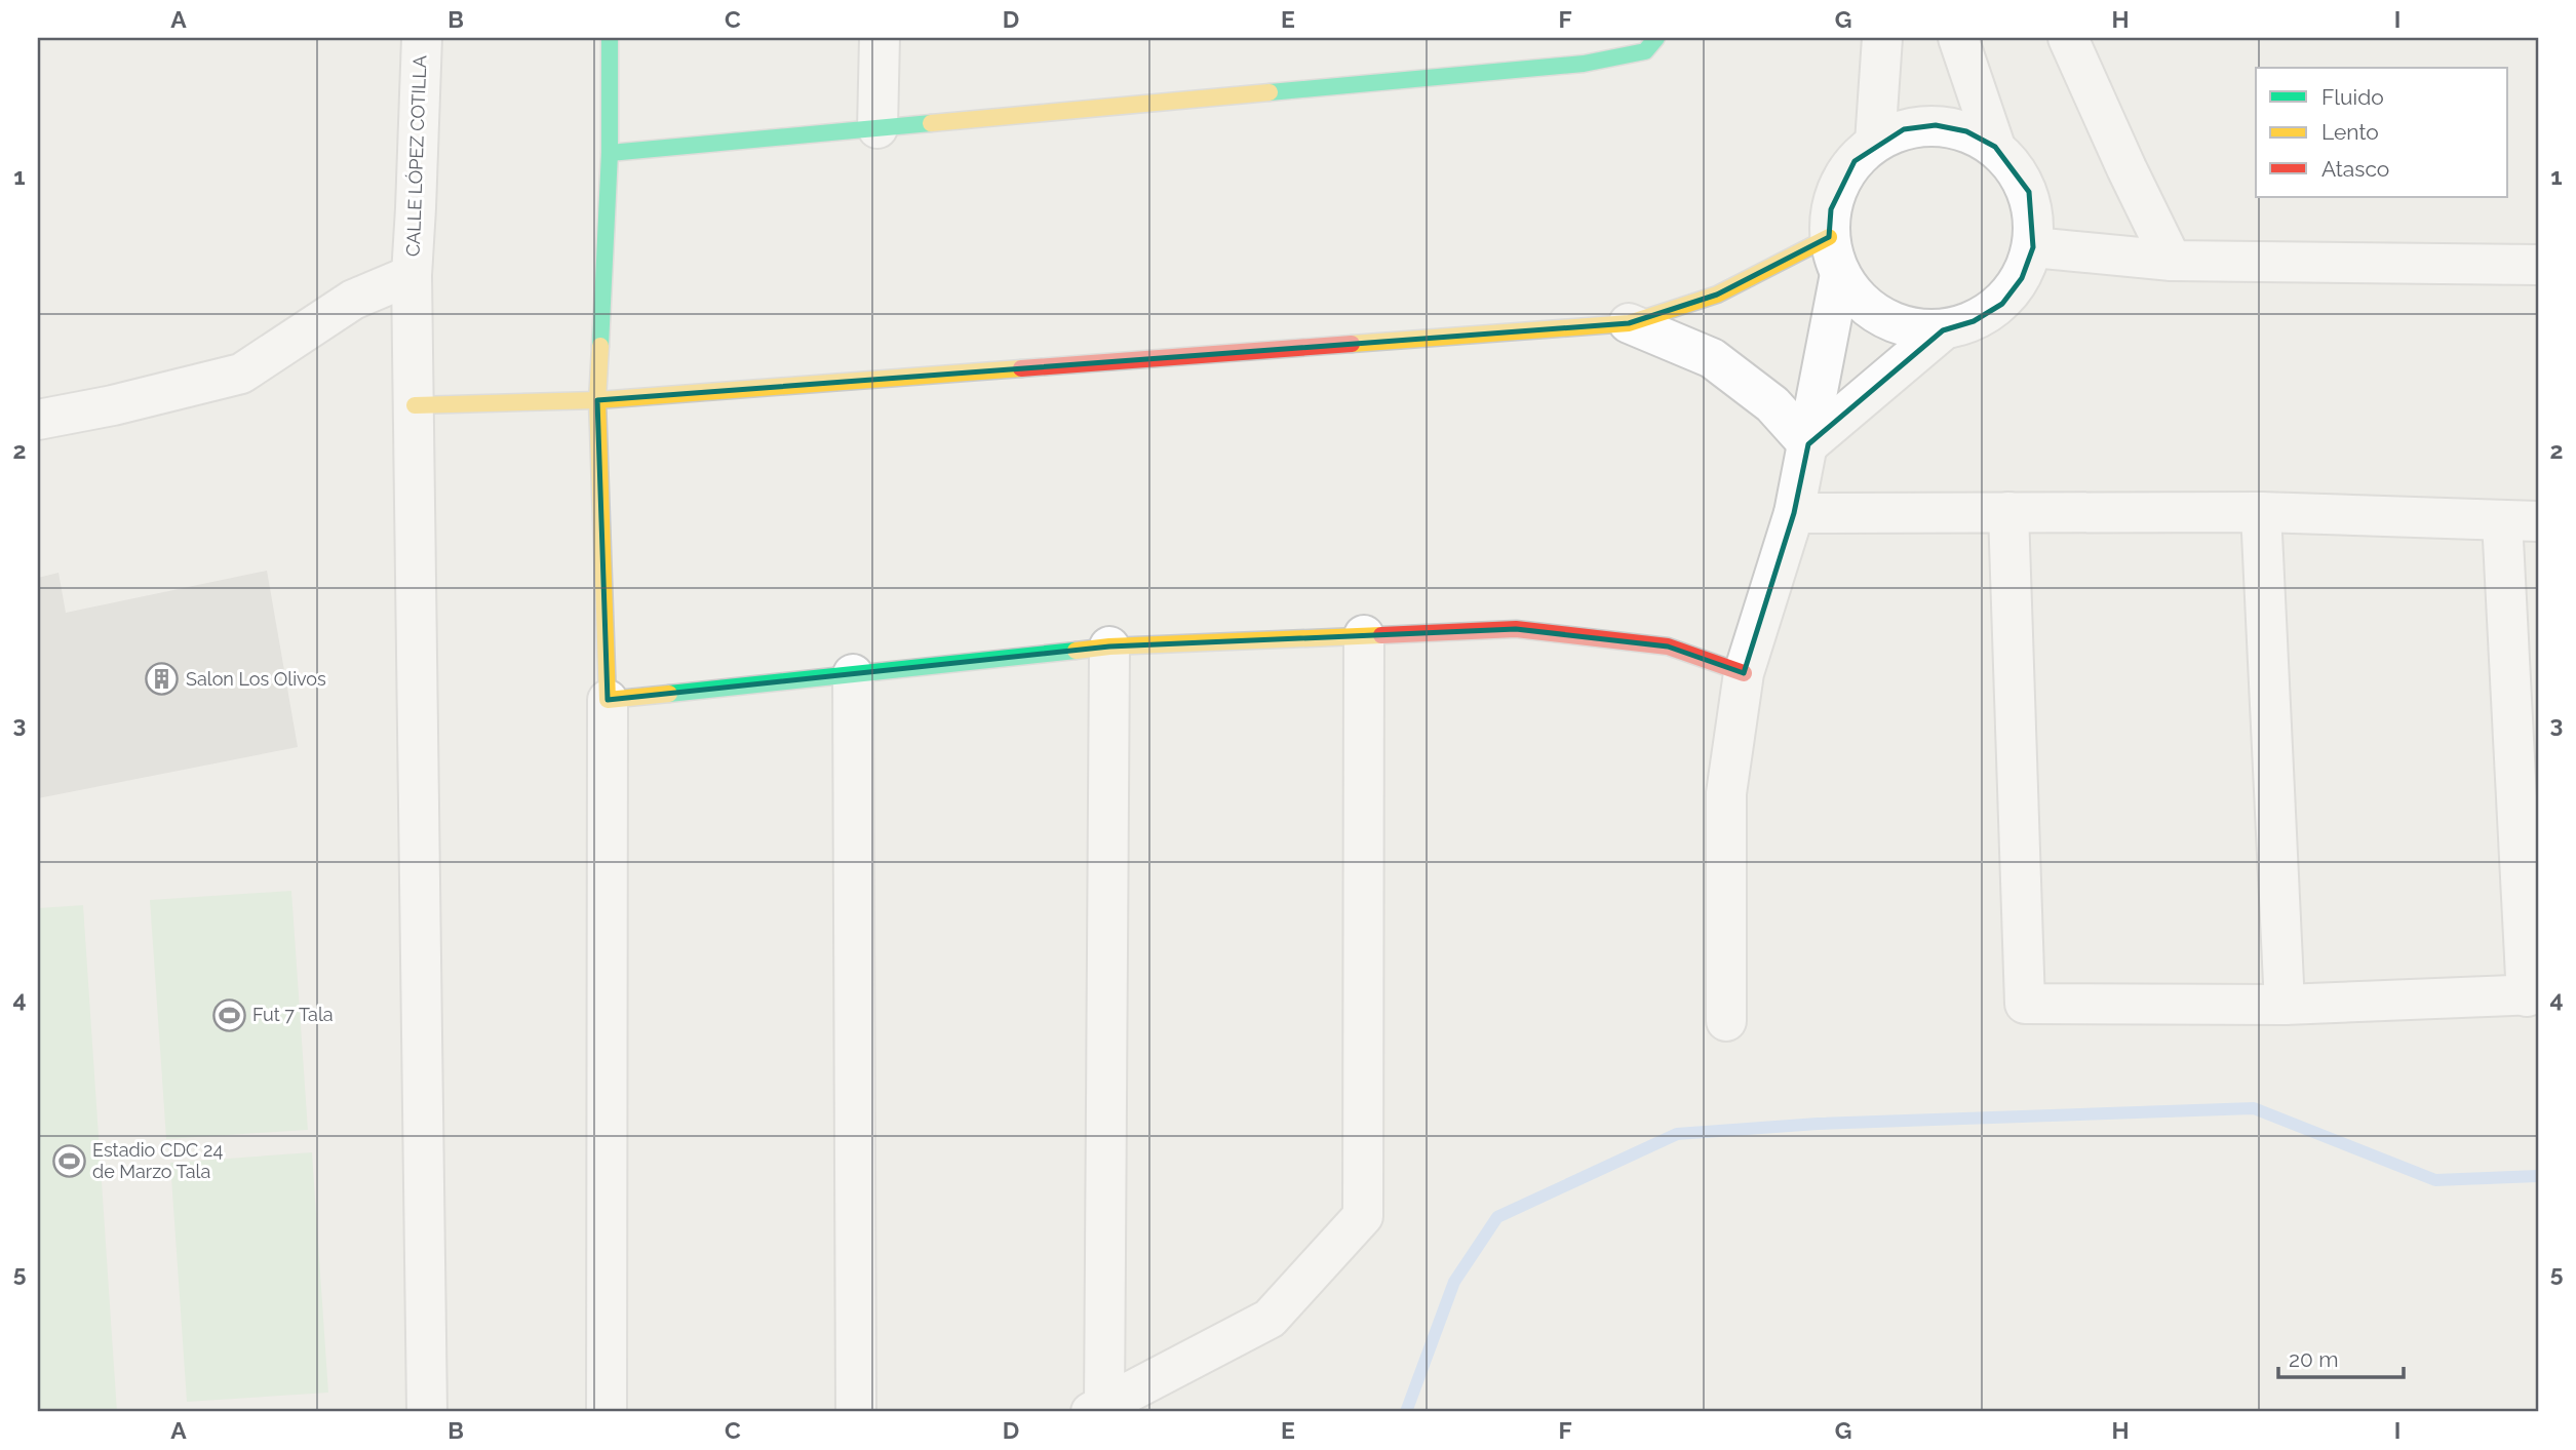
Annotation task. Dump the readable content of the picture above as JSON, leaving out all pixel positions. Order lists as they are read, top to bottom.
{
  "streets": {
    "street": ["CALLE LÓPEZ COTILLA"]
  },
  "places": {
    "building": ["Salon Los Olivos"],
    "sports": ["Fut 7 Tala", "Estadio CDC 24 de Marzo Tala"]
  },
  "legend": ["Fluido", "Lento", "Atasco"],
  "scale_bar": "20 m",
  "grid": {
    "columns": [
      "A",
      "B",
      "C",
      "D",
      "E",
      "F",
      "G",
      "H",
      "I"
    ],
    "rows": [
      "1",
      "2",
      "3",
      "4",
      "5"
    ]
  }
}
